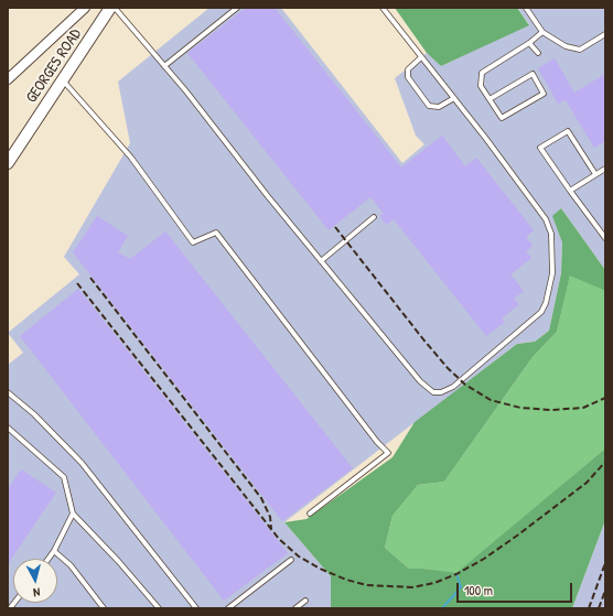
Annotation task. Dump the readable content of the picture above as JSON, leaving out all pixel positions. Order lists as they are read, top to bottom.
{
  "streets": {
    "street": ["GEORGES ROAD"]
  },
  "scale_bar": "100 m",
  "north": "bottom"
}
